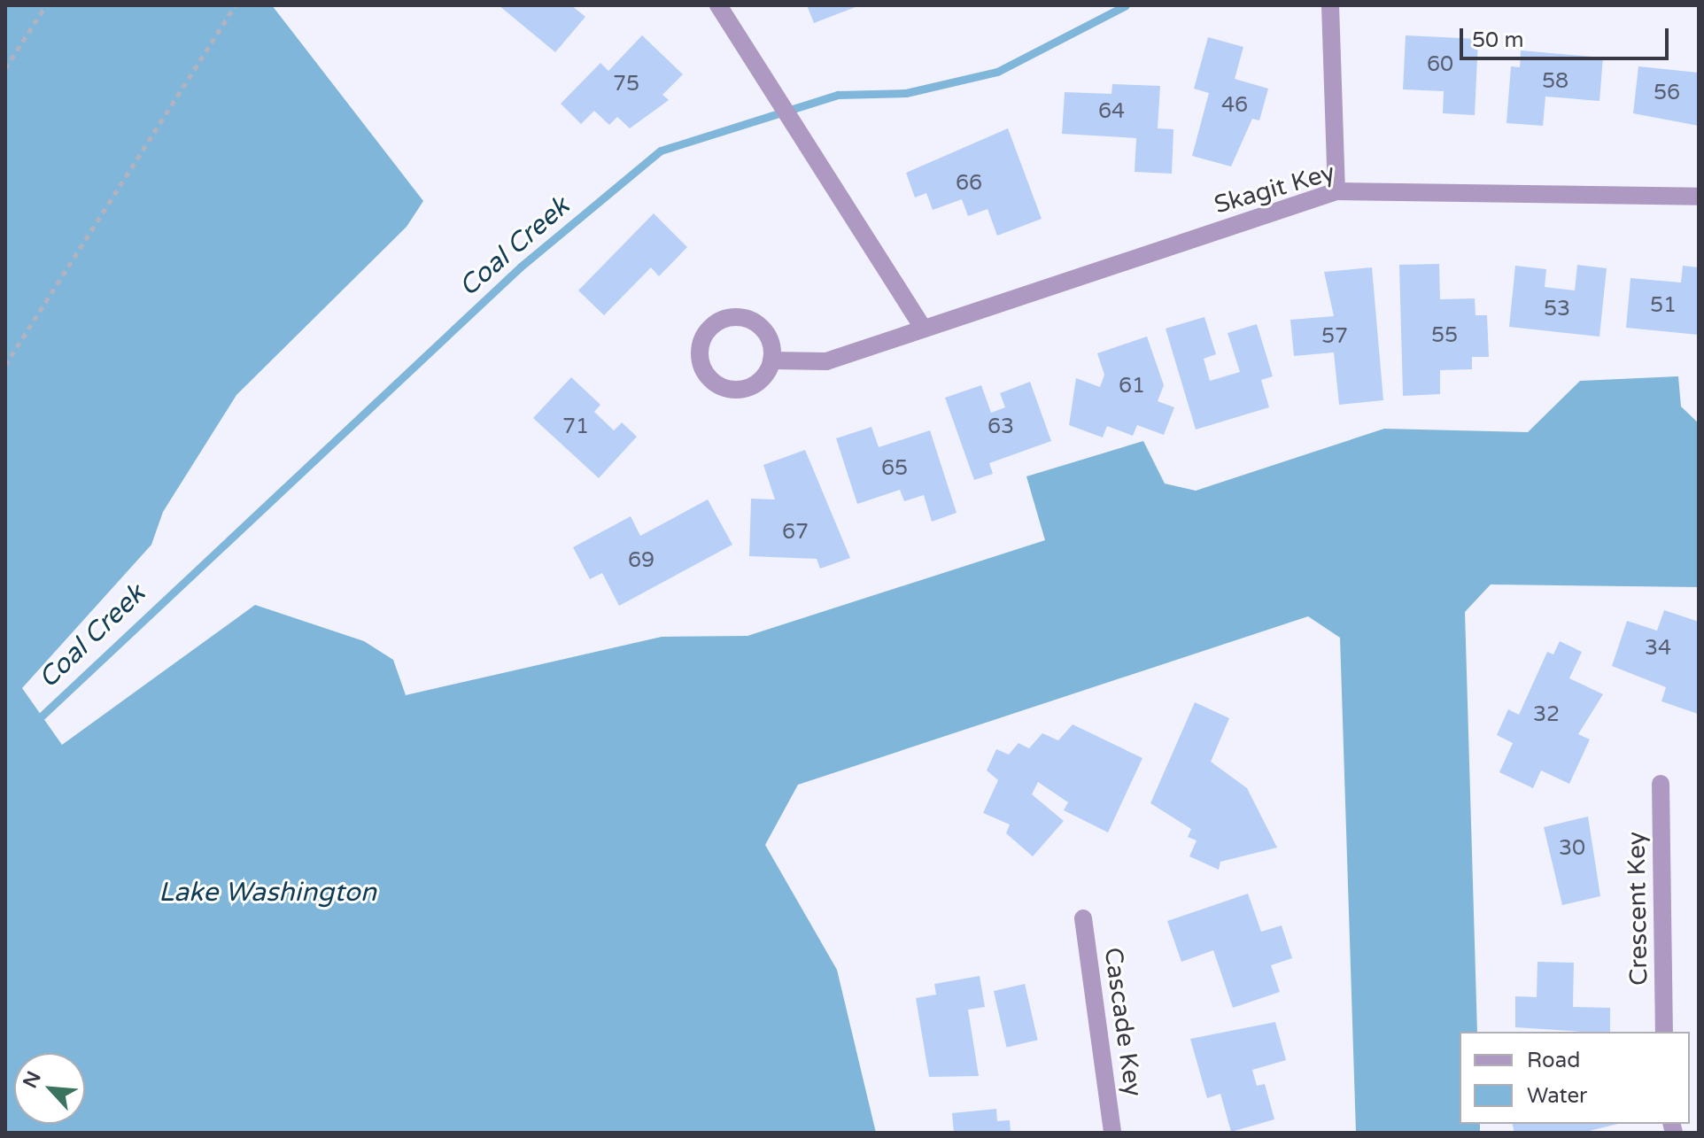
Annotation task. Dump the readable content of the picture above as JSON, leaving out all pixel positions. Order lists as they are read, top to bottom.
{
  "streets": {
    "street": ["Skagit Key", "Crescent Key", "Cascade Key"]
  },
  "water": ["Coal Creek", "Lake Washington"],
  "house_numbers": [
    "60",
    "58",
    "75",
    "56",
    "46",
    "64",
    "66",
    "51",
    "53",
    "55",
    "57",
    "61",
    "71",
    "63",
    "65",
    "67",
    "69",
    "34",
    "32",
    "30"
  ],
  "legend": ["Road", "Water"],
  "scale_bar": "50 m",
  "north": "top left"
}
